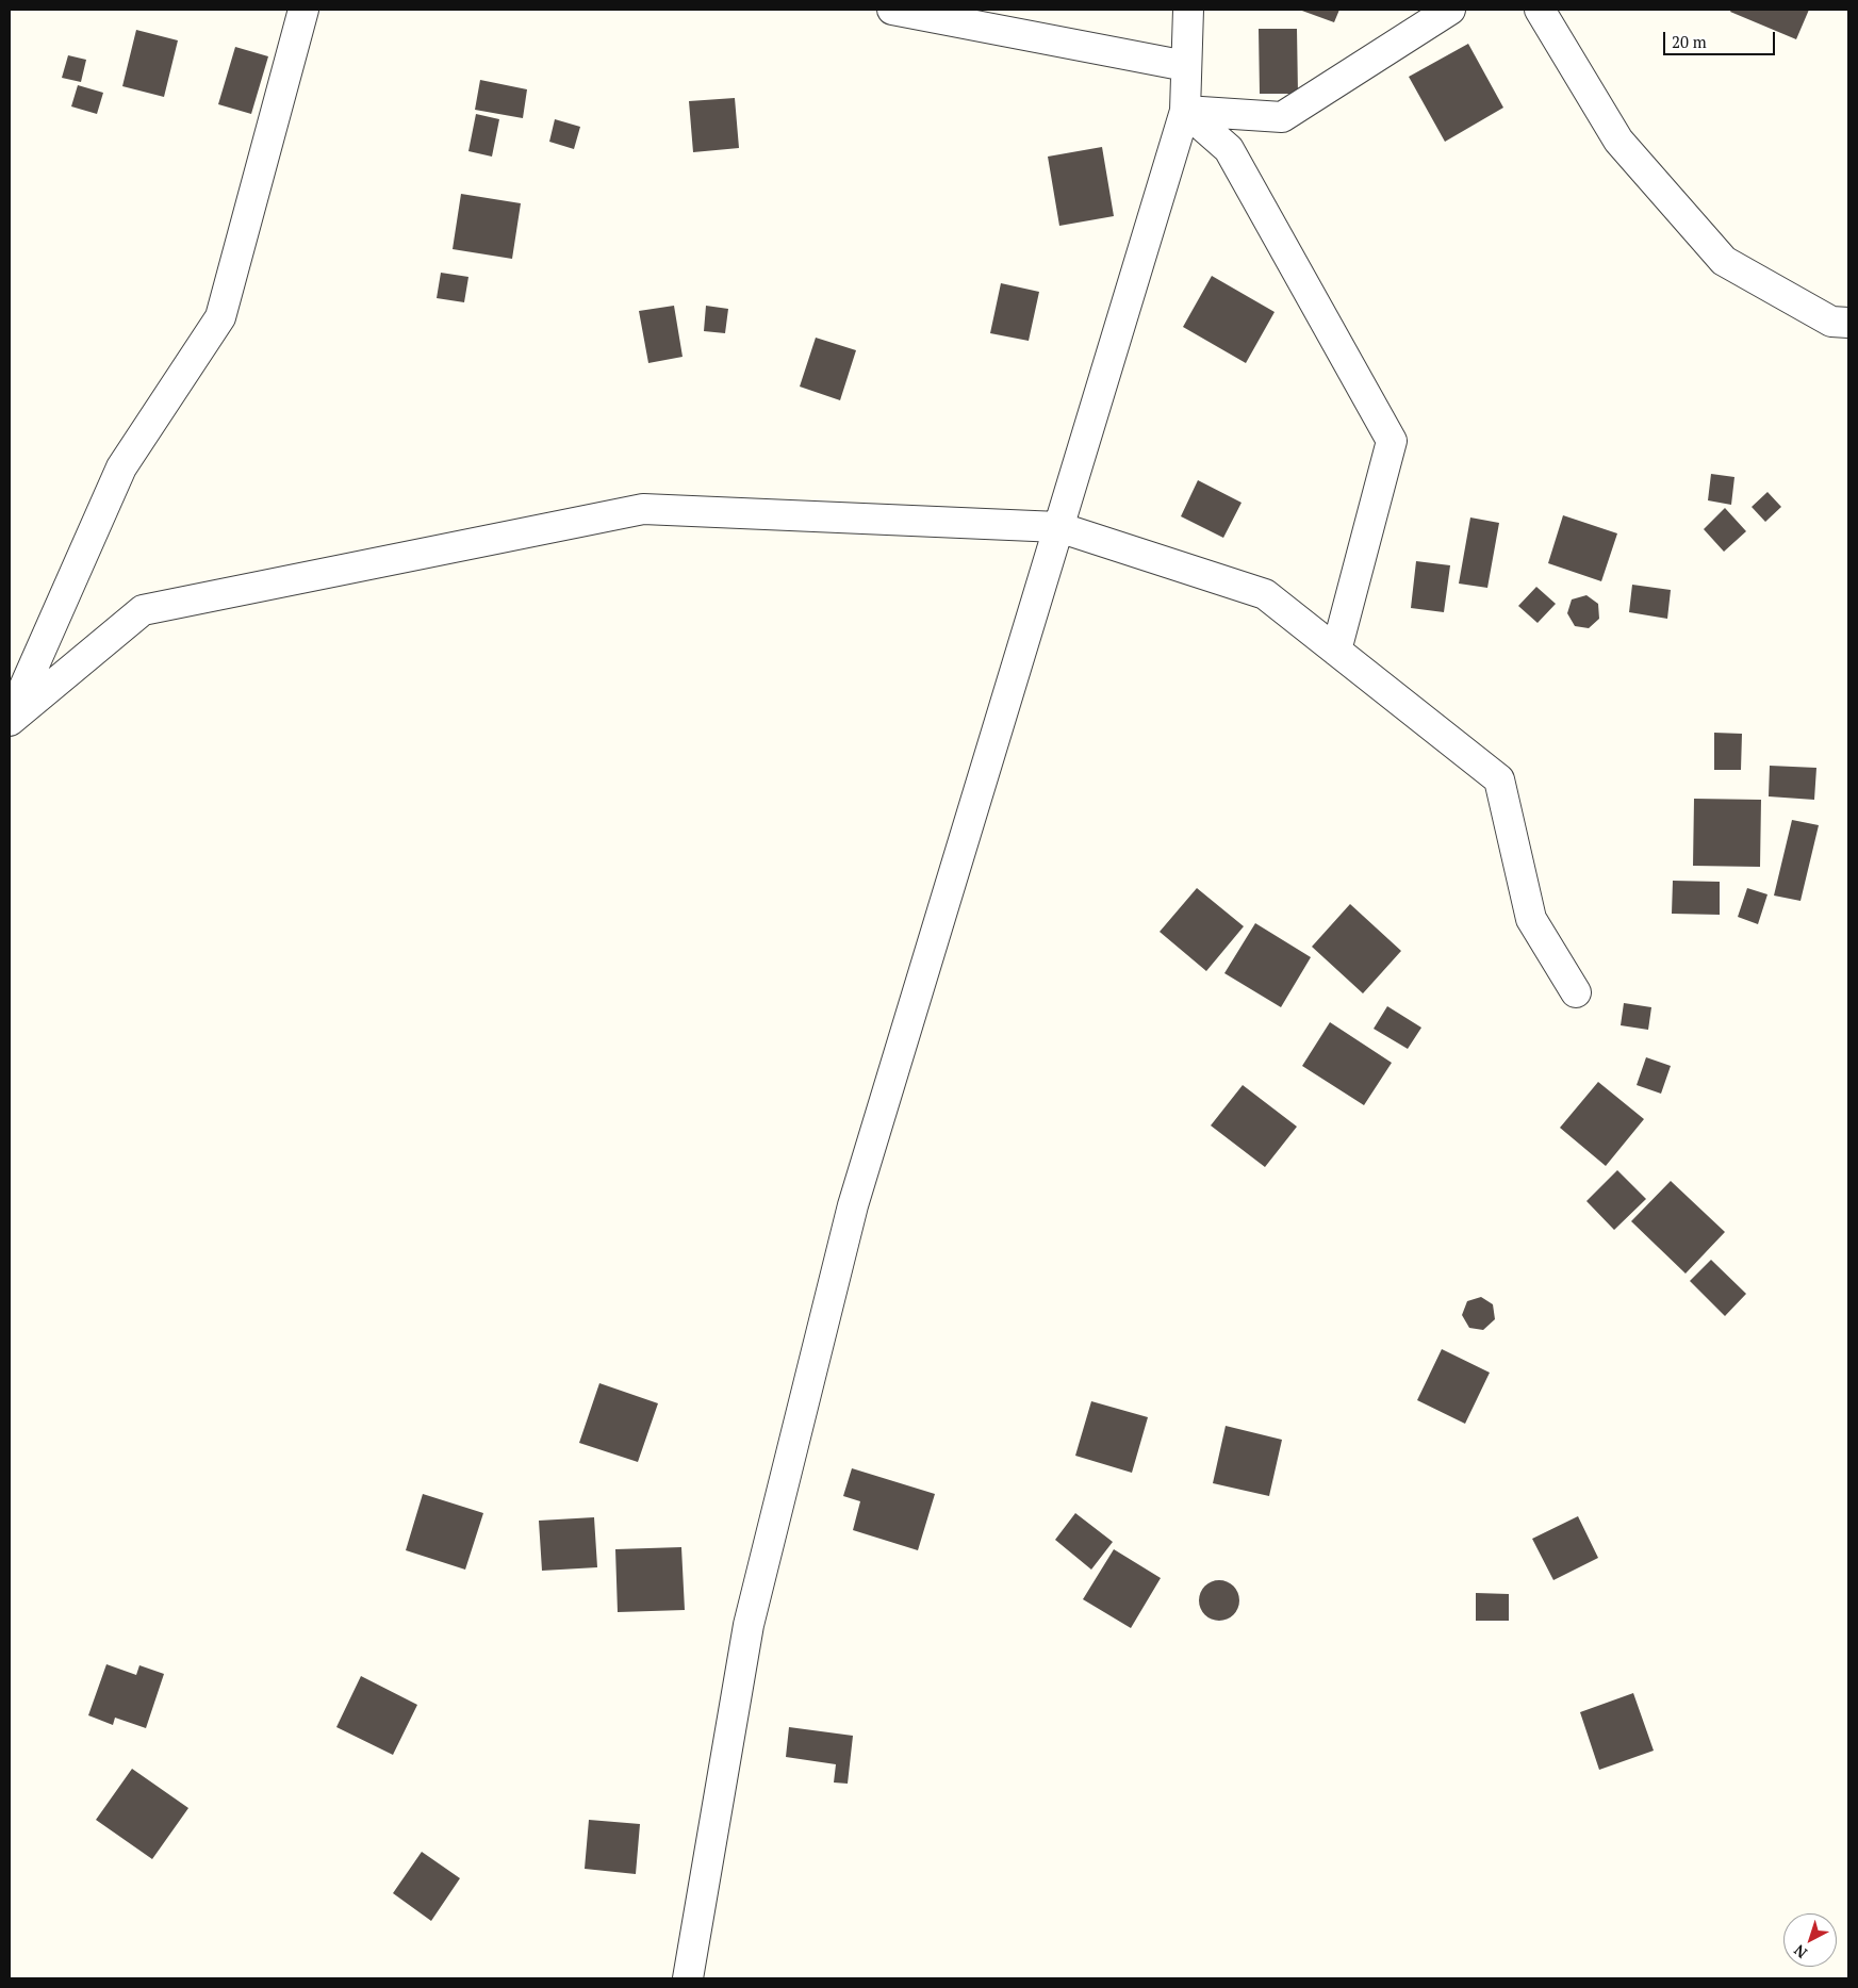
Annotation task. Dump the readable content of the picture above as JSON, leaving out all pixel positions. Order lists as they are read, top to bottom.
{
  "scale_bar": "20 m",
  "north": "bottom left"
}
